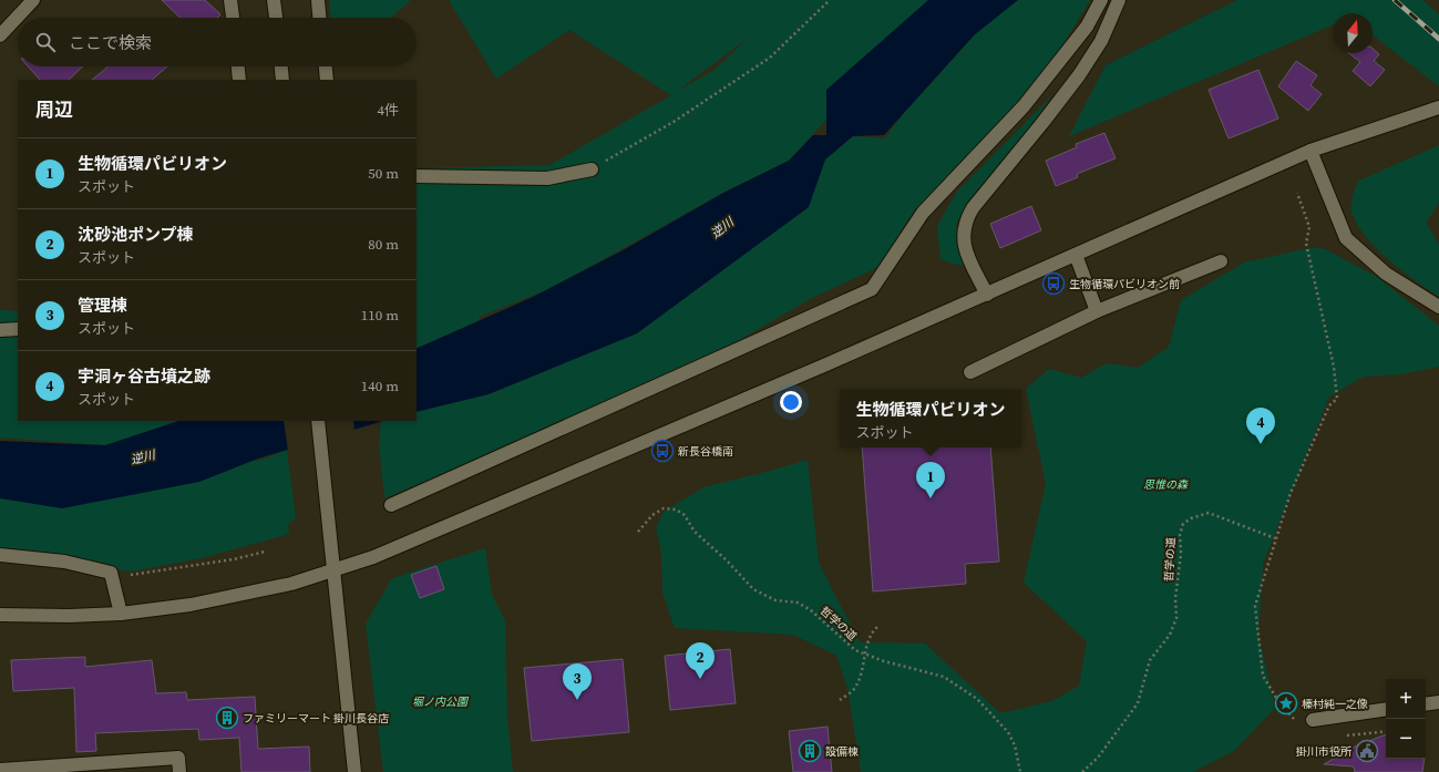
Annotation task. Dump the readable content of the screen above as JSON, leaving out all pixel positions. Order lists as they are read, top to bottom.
{
  "streets": {
    "path": ["哲学の道"]
  },
  "water": ["逆川"],
  "parks": ["思惟の森", "堀ノ内公園"],
  "places": {
    "bus stop": ["生物循環パビリオン前", "新長谷橋南"],
    "place": ["榛村純一之像"],
    "building": ["ファミリーマート 掛川長谷店", "設備棟"],
    "public building": ["掛川市役所"]
  },
  "north": "top",
  "page": {
    "search": "ここで検索",
    "heading": ["周辺", "4件"],
    "list": [
      {
        "mark": "1",
        "name": "生物循環パビリオン",
        "note": "スポット",
        "value": "50 m"
      },
      {
        "mark": "2",
        "name": "沈砂池ポンプ棟",
        "note": "スポット",
        "value": "80 m"
      },
      {
        "mark": "3",
        "name": "管理棟",
        "note": "スポット",
        "value": "110 m"
      },
      {
        "mark": "4",
        "name": "宇洞ヶ谷古墳之跡",
        "note": "スポット",
        "value": "140 m"
      }
    ],
    "popup": ["生物循環パビリオン", "スポット"],
    "pins": [
      "4",
      "1",
      "2",
      "3"
    ],
    "map_buttons": ["+", "−"]
  }
}
